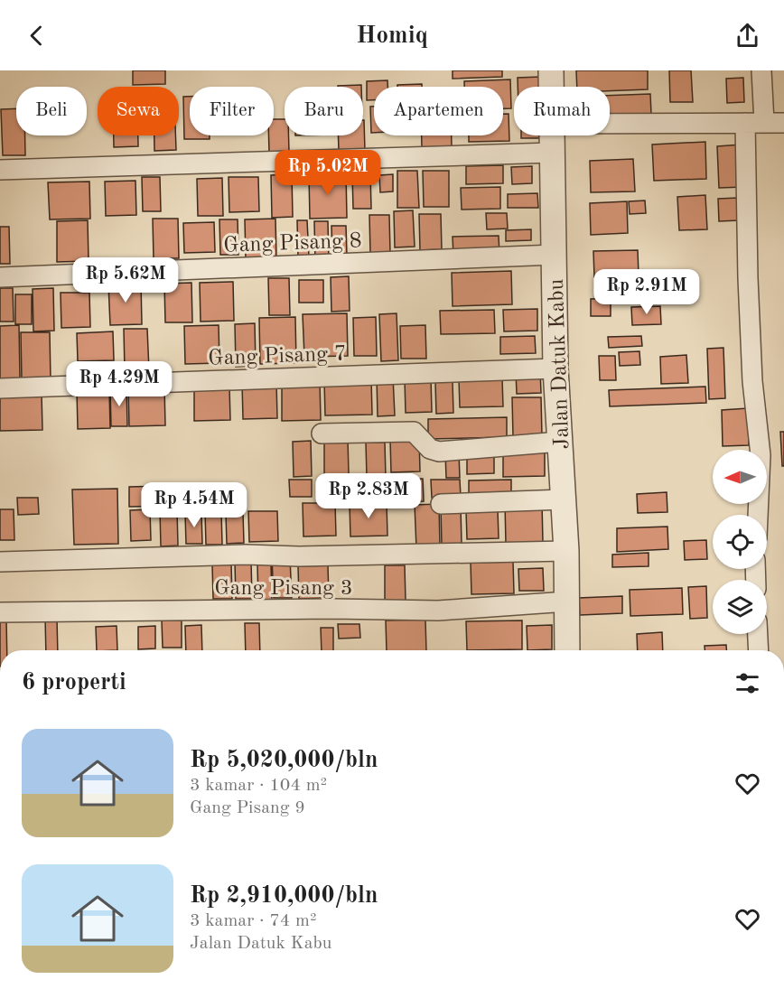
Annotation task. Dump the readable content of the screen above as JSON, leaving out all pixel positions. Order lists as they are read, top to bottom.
{
  "streets": {
    "street": [
      "Gang Pisang 8",
      "Gang Pisang 7",
      "Jalan Datuk Kabu",
      "Gang Pisang 3"
    ]
  },
  "crossings": [
    ["Gang Pisang 8", "Jalan Datuk Kabu"],
    ["Gang Pisang 7", "Jalan Datuk Kabu"],
    ["Jalan Datuk Kabu", "Gang Pisang 3"]
  ],
  "north": "left",
  "page": {
    "header": "Homiq",
    "chip": [
      "Beli",
      "Sewa",
      "Filter",
      "Baru",
      "Apartemen",
      "Rumah"
    ],
    "price": [
      "Rp 5.02M",
      "Rp 5.62M",
      "Rp 2.91M",
      "Rp 4.29M",
      "Rp 2.83M",
      "Rp 4.54M"
    ],
    "heading": "6 properti",
    "list": [
      {
        "name": "Rp 5,020,000/bln",
        "note": "3 kamar · 104 m² · Gang Pisang 9"
      },
      {
        "name": "Rp 2,910,000/bln",
        "note": "3 kamar · 74 m² · Jalan Datuk Kabu"
      }
    ]
  }
}
